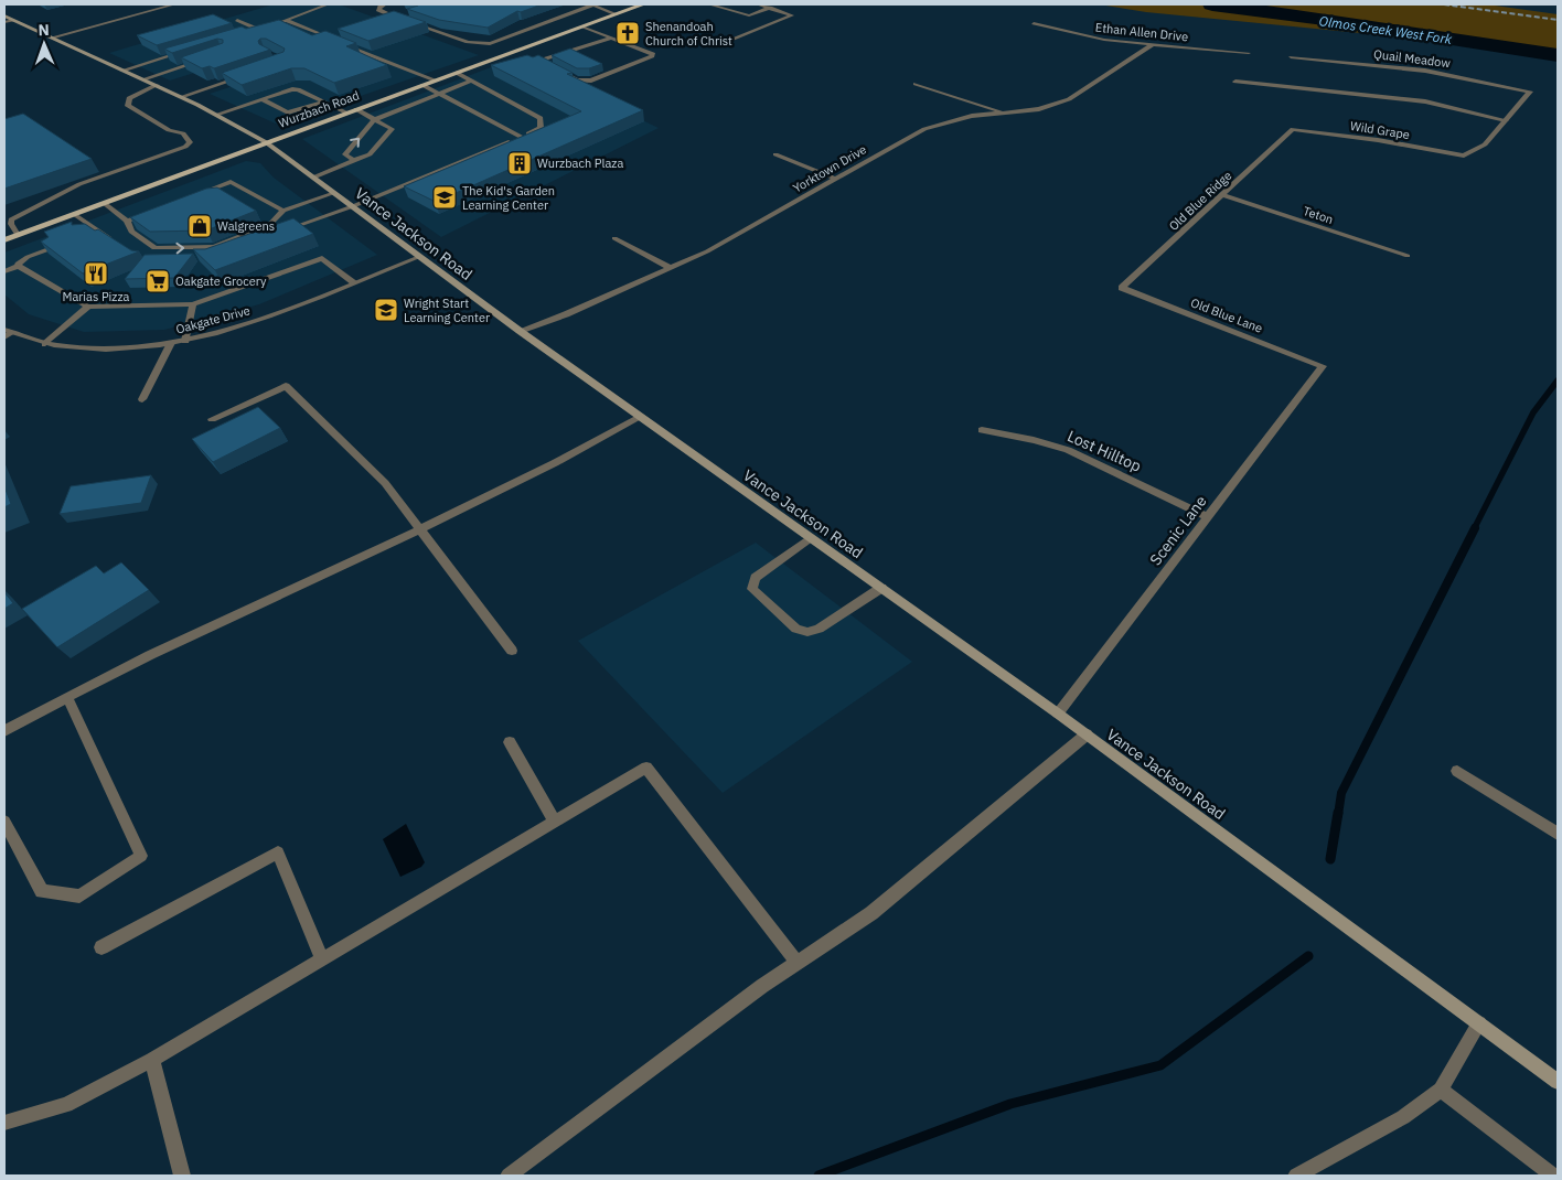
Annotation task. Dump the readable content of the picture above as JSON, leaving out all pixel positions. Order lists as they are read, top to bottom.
{
  "streets": {
    "main road": ["Wurzbach Road", "Vance Jackson Road"],
    "street": [
      "Ethan Allen Drive",
      "Quail Meadow",
      "Wild Grape",
      "Yorktown Drive",
      "Old Blue Ridge",
      "Teton",
      "Old Blue Lane",
      "Oakgate Drive",
      "Lost Hilltop",
      "Scenic Lane"
    ]
  },
  "crossings": [
    ["Ethan Allen Drive", "Yorktown Drive"],
    ["Quail Meadow", "Wild Grape"],
    ["Wurzbach Road", "Vance Jackson Road"],
    ["Wild Grape", "Old Blue Ridge"],
    ["Yorktown Drive", "Vance Jackson Road"],
    ["Old Blue Ridge", "Teton"],
    ["Old Blue Ridge", "Old Blue Lane"],
    ["Vance Jackson Road", "Oakgate Drive"],
    ["Vance Jackson Road", "Scenic Lane"],
    ["Old Blue Lane", "Scenic Lane"],
    ["Lost Hilltop", "Scenic Lane"]
  ],
  "water": ["Olmos Creek West Fork"],
  "places": {
    "church": ["Shenandoah Church of Christ"],
    "building": ["Wurzbach Plaza"],
    "school or university": ["The Kid's Garden Learning Center", "Wright Start Learning Center"],
    "shop": ["Walgreens"],
    "restaurant": ["Marias Pizza"],
    "supermarket": ["Oakgate Grocery"]
  },
  "north": "top"
}
